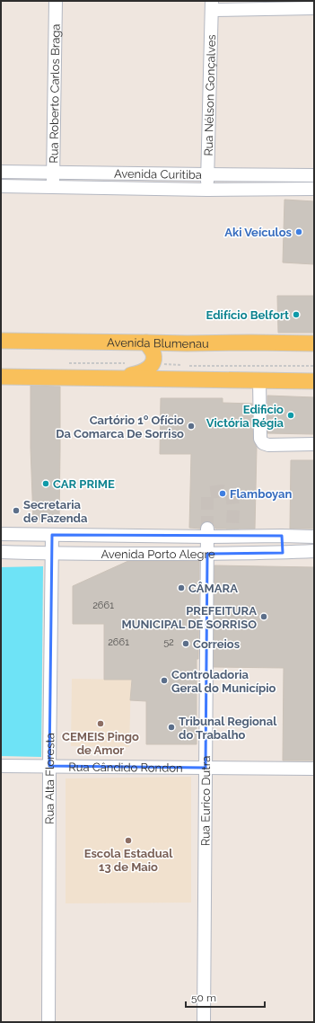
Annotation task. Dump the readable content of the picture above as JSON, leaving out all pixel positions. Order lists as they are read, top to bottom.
{
  "streets": {
    "main road": ["Avenida Blumenau"],
    "street": [
      "Rua Roberto Carlos Braga",
      "Rua Nélson Gonçalves",
      "Avenida Curitiba",
      "Avenida Porto Alegre",
      "Rua Cândido Rondon",
      "Rua Alta Floresta",
      "Rua Eurico Dutra"
    ]
  },
  "crossings": [
    ["Rua Roberto Carlos Braga", "Avenida Curitiba"],
    ["Rua Nélson Gonçalves", "Avenida Curitiba"],
    ["Avenida Porto Alegre", "Rua Alta Floresta"],
    ["Avenida Porto Alegre", "Rua Eurico Dutra"],
    ["Rua Cândido Rondon", "Rua Alta Floresta"],
    ["Rua Cândido Rondon", "Rua Eurico Dutra"]
  ],
  "places": [
    "Aki Veículos",
    "Edifício Belfort",
    "Edificio Victória Régia",
    "Cartório 1º Ofício Da Comarca De Sorriso",
    "CAR PRIME",
    "Flamboyan",
    "Secretaria de Fazenda",
    "CÂMARA",
    "PREFEITURA MUNICIPAL DE SORRISO",
    "Correios",
    "Controladoria Geral do Município",
    "CEMEIS Pingo de Amor",
    "Tribunal Regional do Trabalho",
    "Escola Estadual 13 de Maio"
  ],
  "house_numbers": ["2661", "2661", "52"],
  "scale_bar": "50 m"
}
